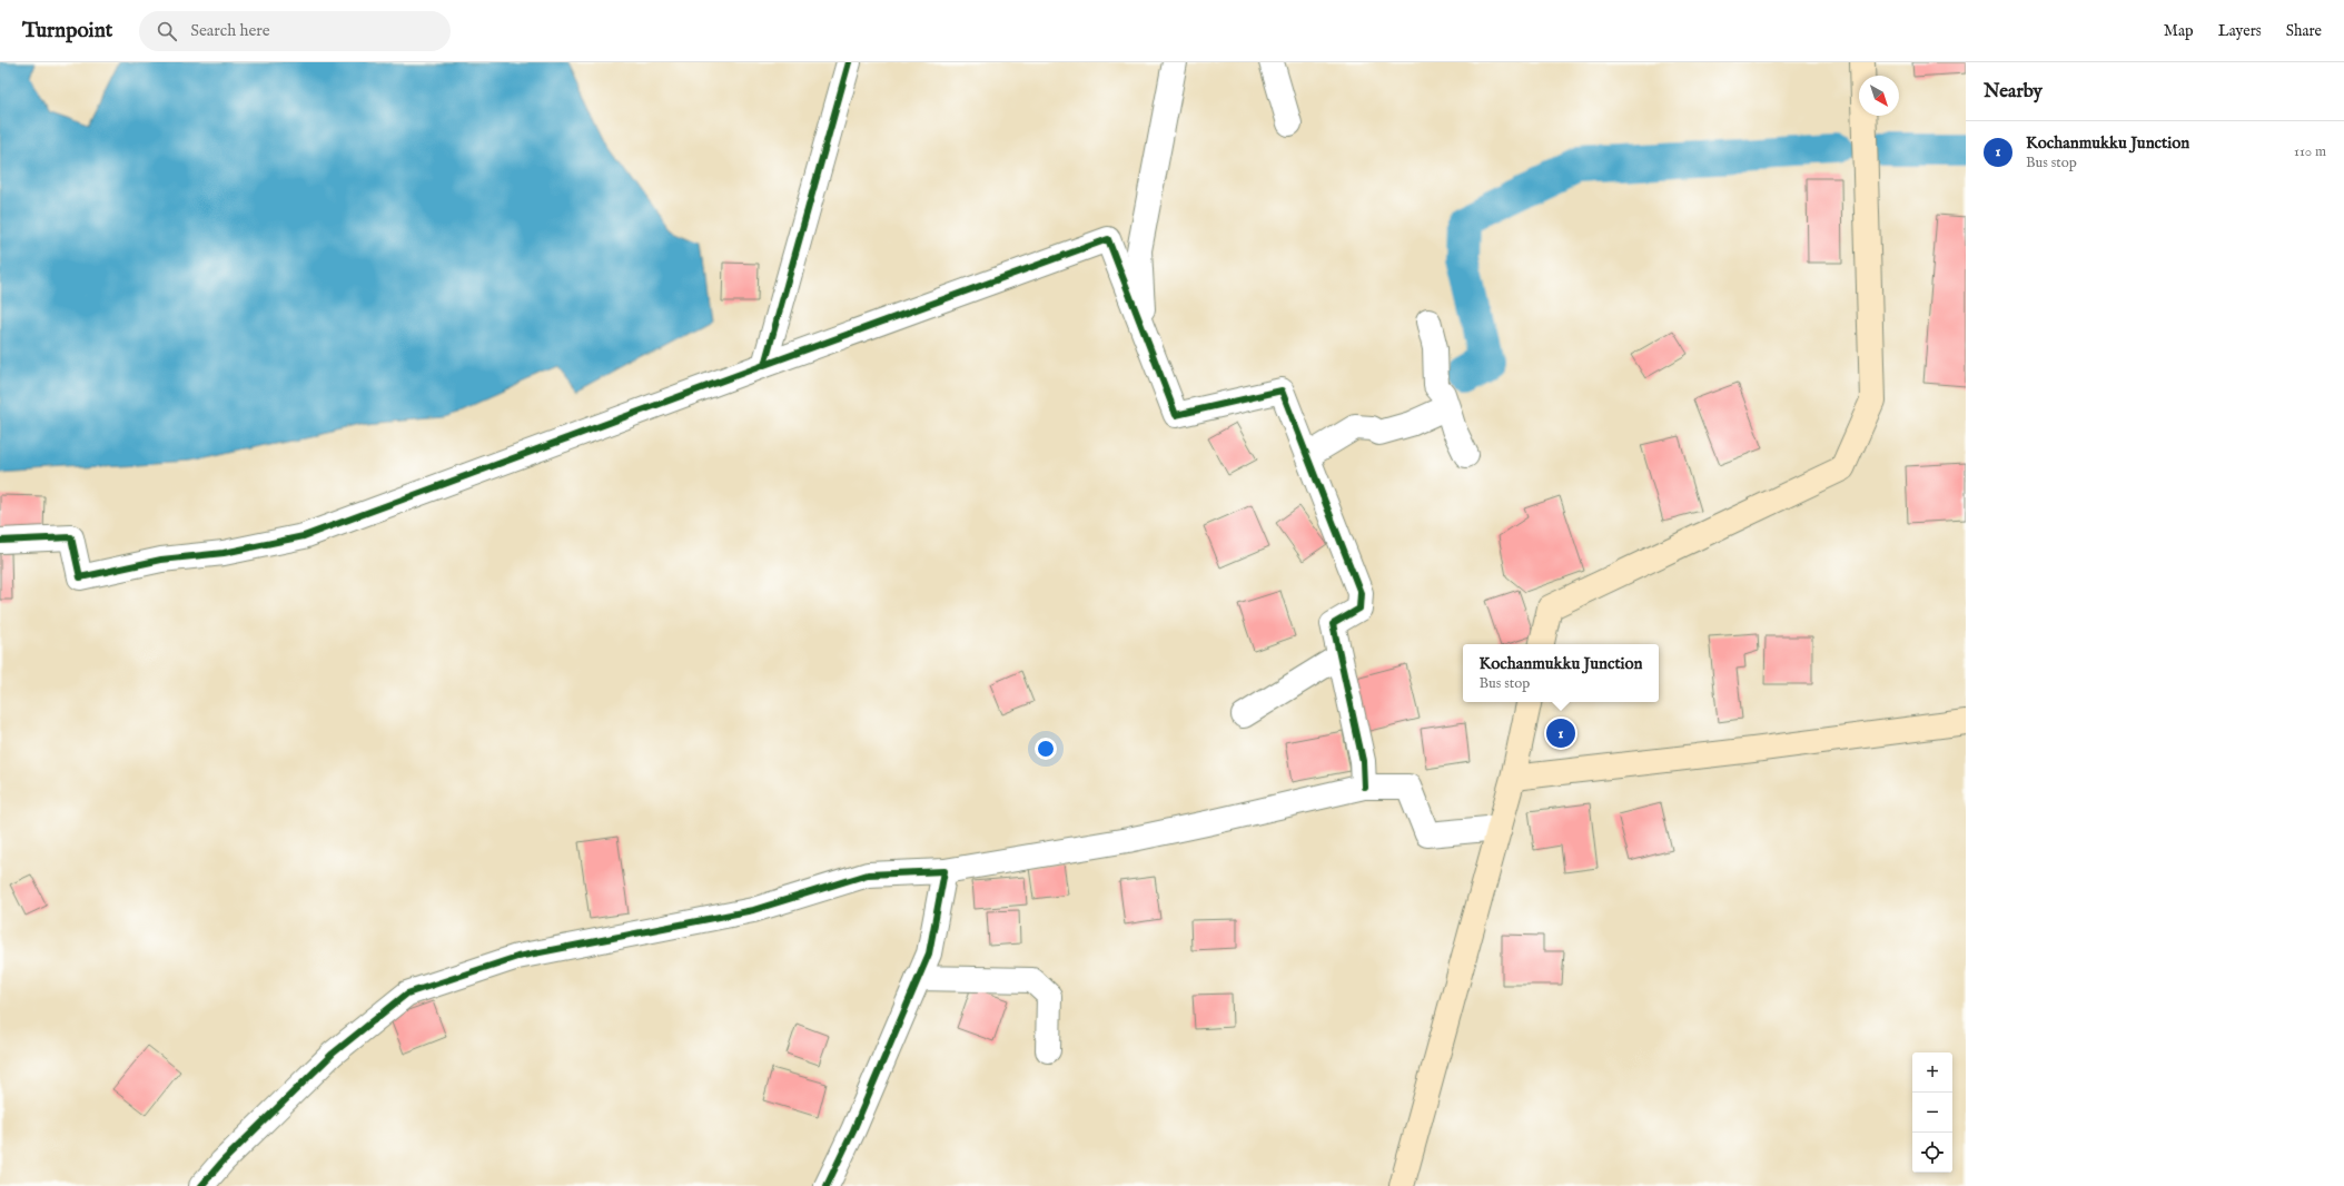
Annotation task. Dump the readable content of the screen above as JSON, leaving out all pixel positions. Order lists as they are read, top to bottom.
{
  "north": "bottom right",
  "page": {
    "header": "Turnpoint",
    "search": "Search here",
    "nav": ["Map", "Layers", "Share"],
    "heading": "Nearby",
    "list": [
      {
        "mark": "1",
        "name": "Kochanmukku Junction",
        "note": "Bus stop",
        "value": "110 m"
      }
    ],
    "popup": ["Kochanmukku Junction", "Bus stop"],
    "pins": "1",
    "map_buttons": ["+", "−"]
  }
}
